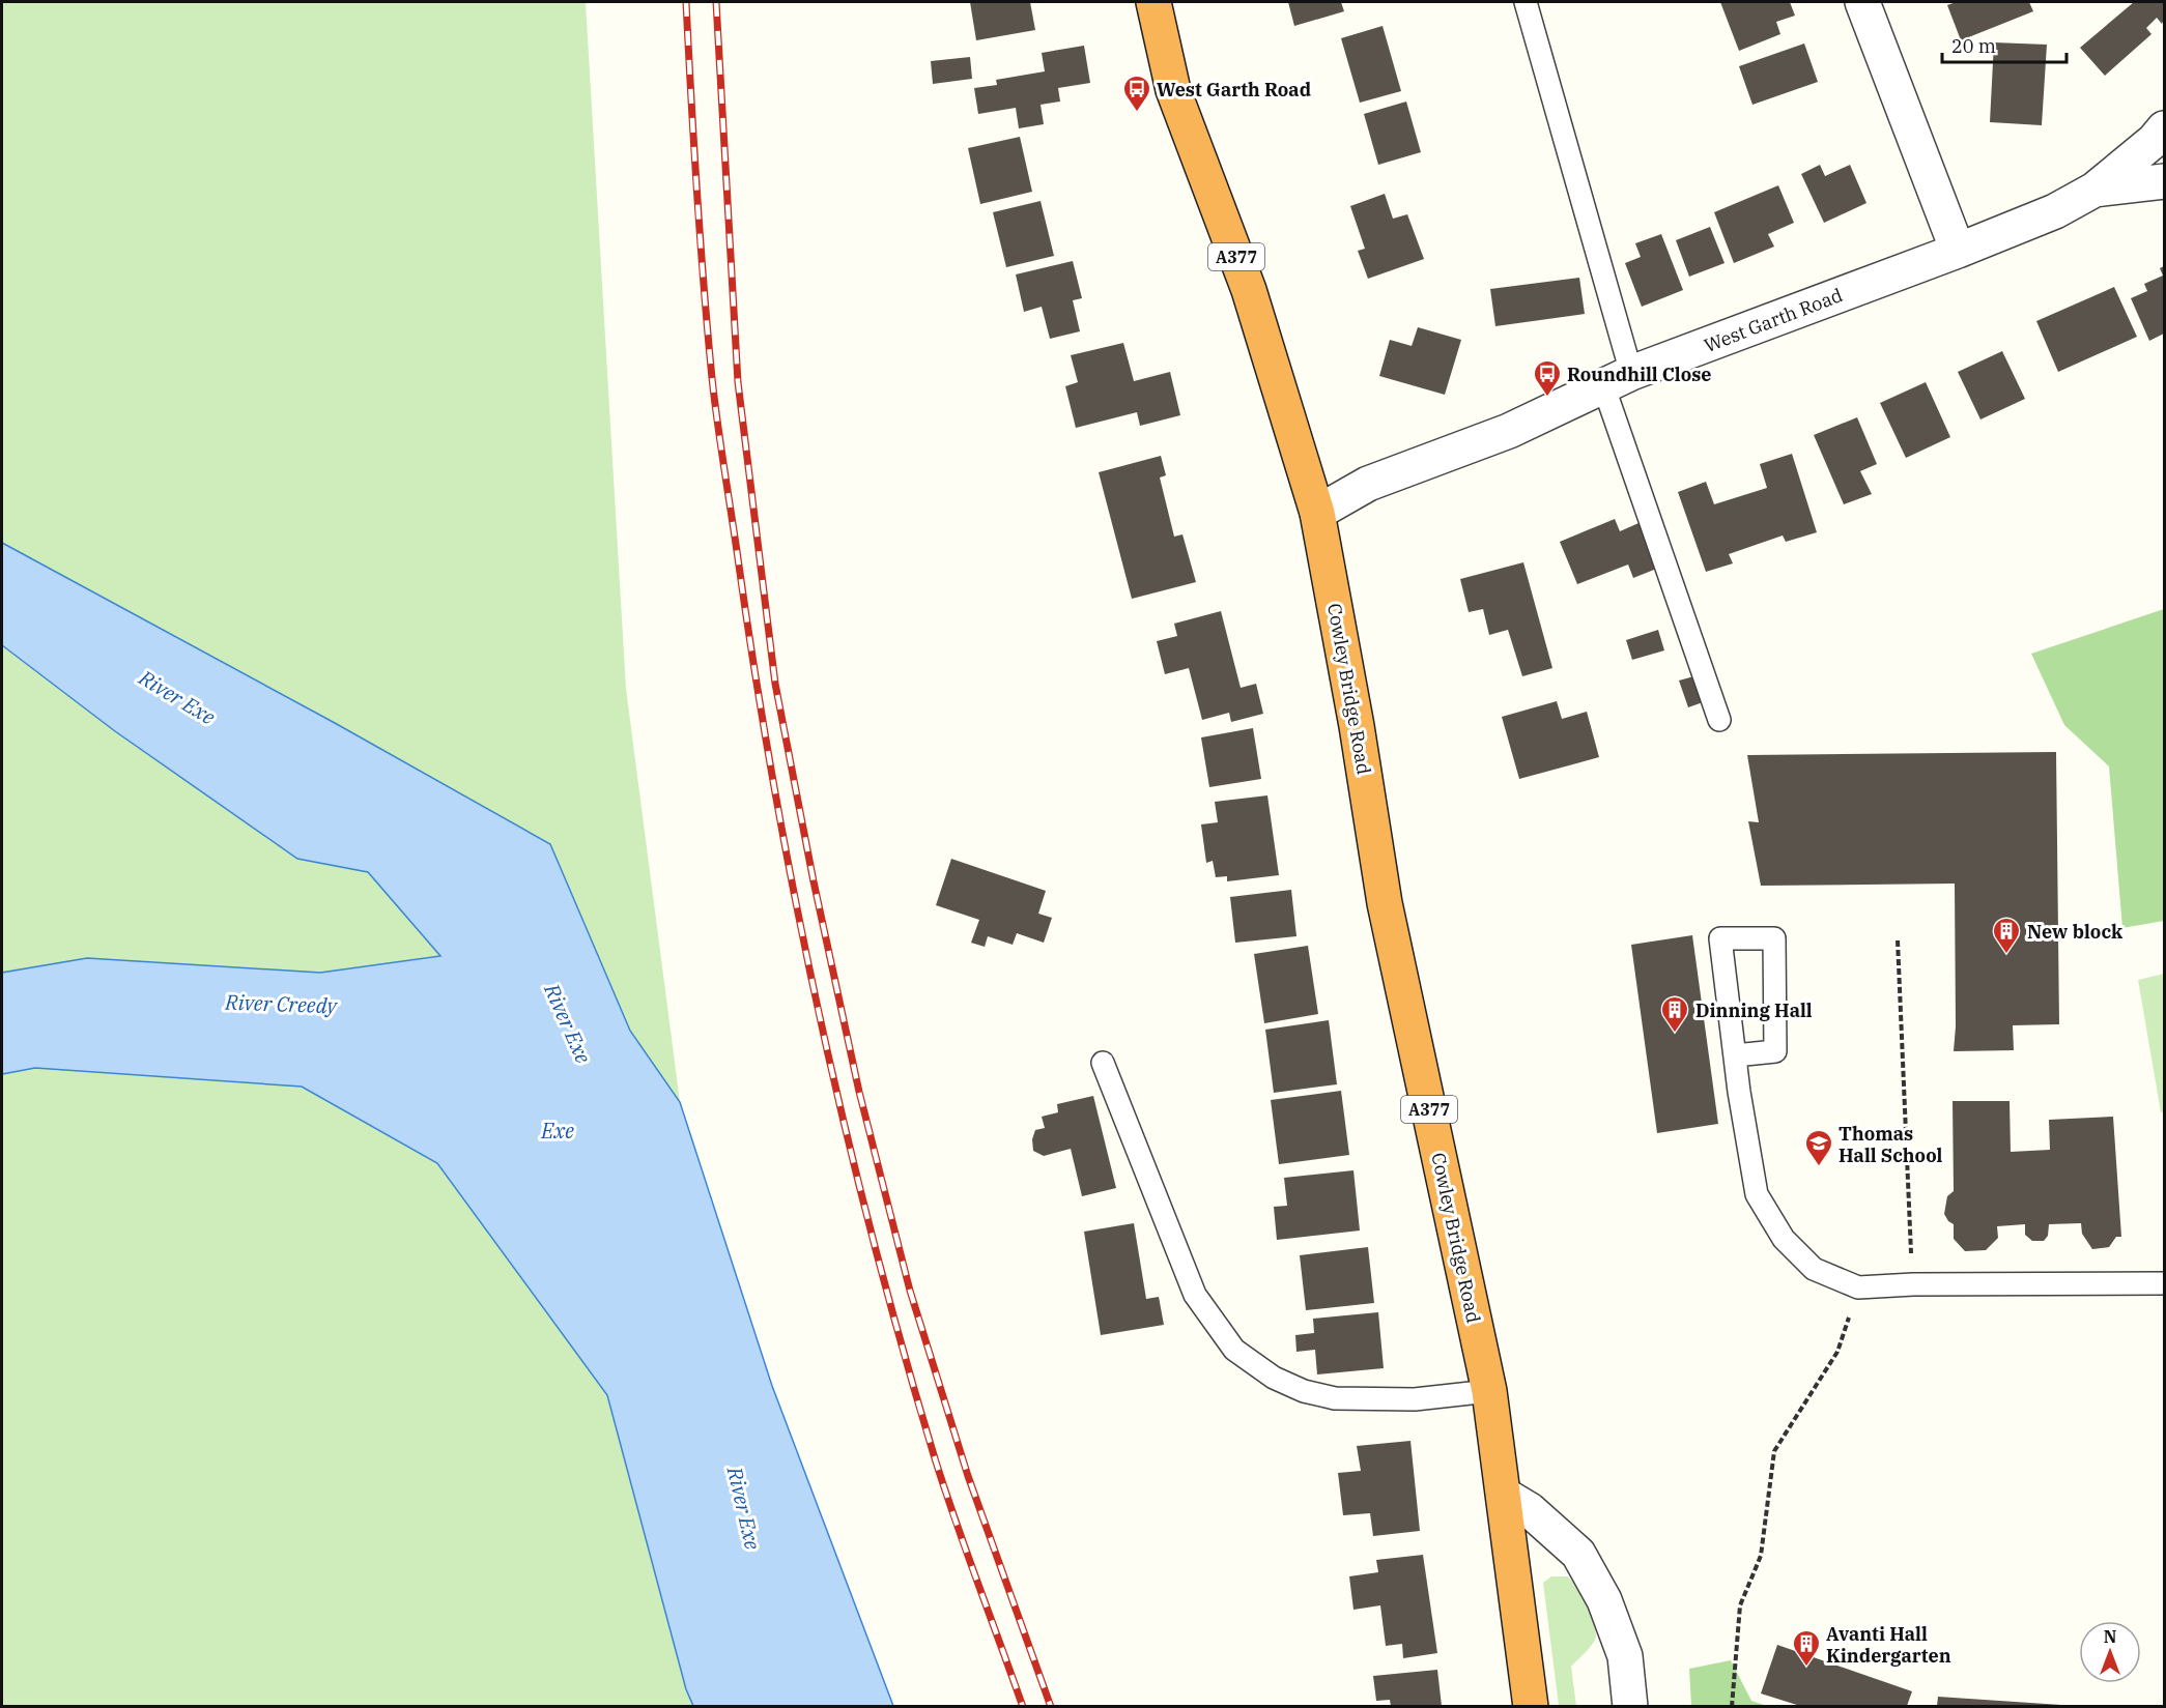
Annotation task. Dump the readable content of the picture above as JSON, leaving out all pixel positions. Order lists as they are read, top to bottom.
{
  "streets": {
    "highway": ["A377", "Cowley Bridge Road"],
    "street": ["West Garth Road"]
  },
  "crossings": [
    ["West Garth Road", "Cowley Bridge Road"]
  ],
  "water": ["River Exe", "River Creedy", "Exe"],
  "places": {
    "bus stop": ["West Garth Road", "Roundhill Close"],
    "building": ["New block", "Dinning Hall", "Avanti Hall Kindergarten"],
    "school or university": ["Thomas Hall School"]
  },
  "scale_bar": "20 m",
  "north": "top"
}
